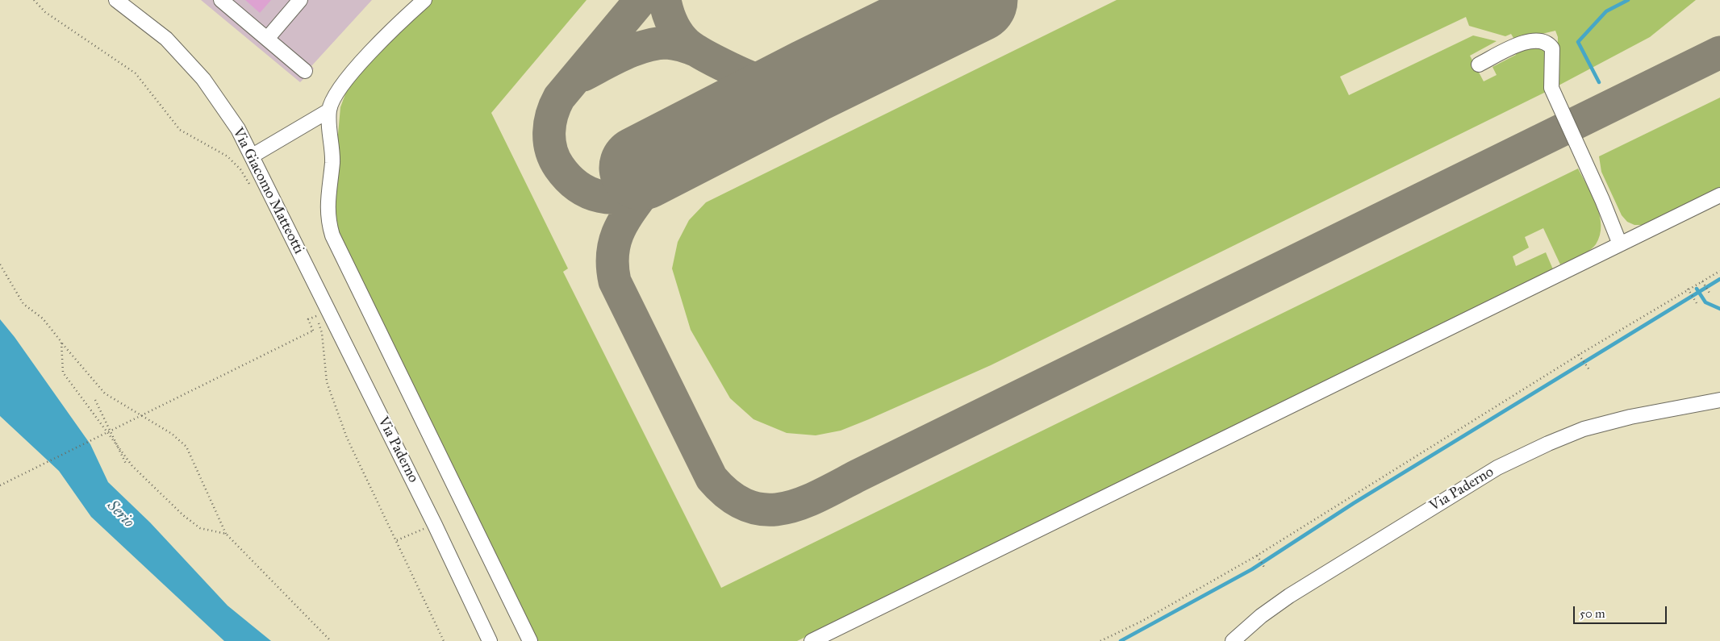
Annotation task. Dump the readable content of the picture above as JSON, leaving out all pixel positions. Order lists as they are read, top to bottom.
{
  "streets": {
    "street": ["Via Giacomo Matteotti", "Via Paderno"]
  },
  "crossings": [
    ["Via Giacomo Matteotti", "Via Paderno"]
  ],
  "water": ["Serio"],
  "scale_bar": "50 m"
}
